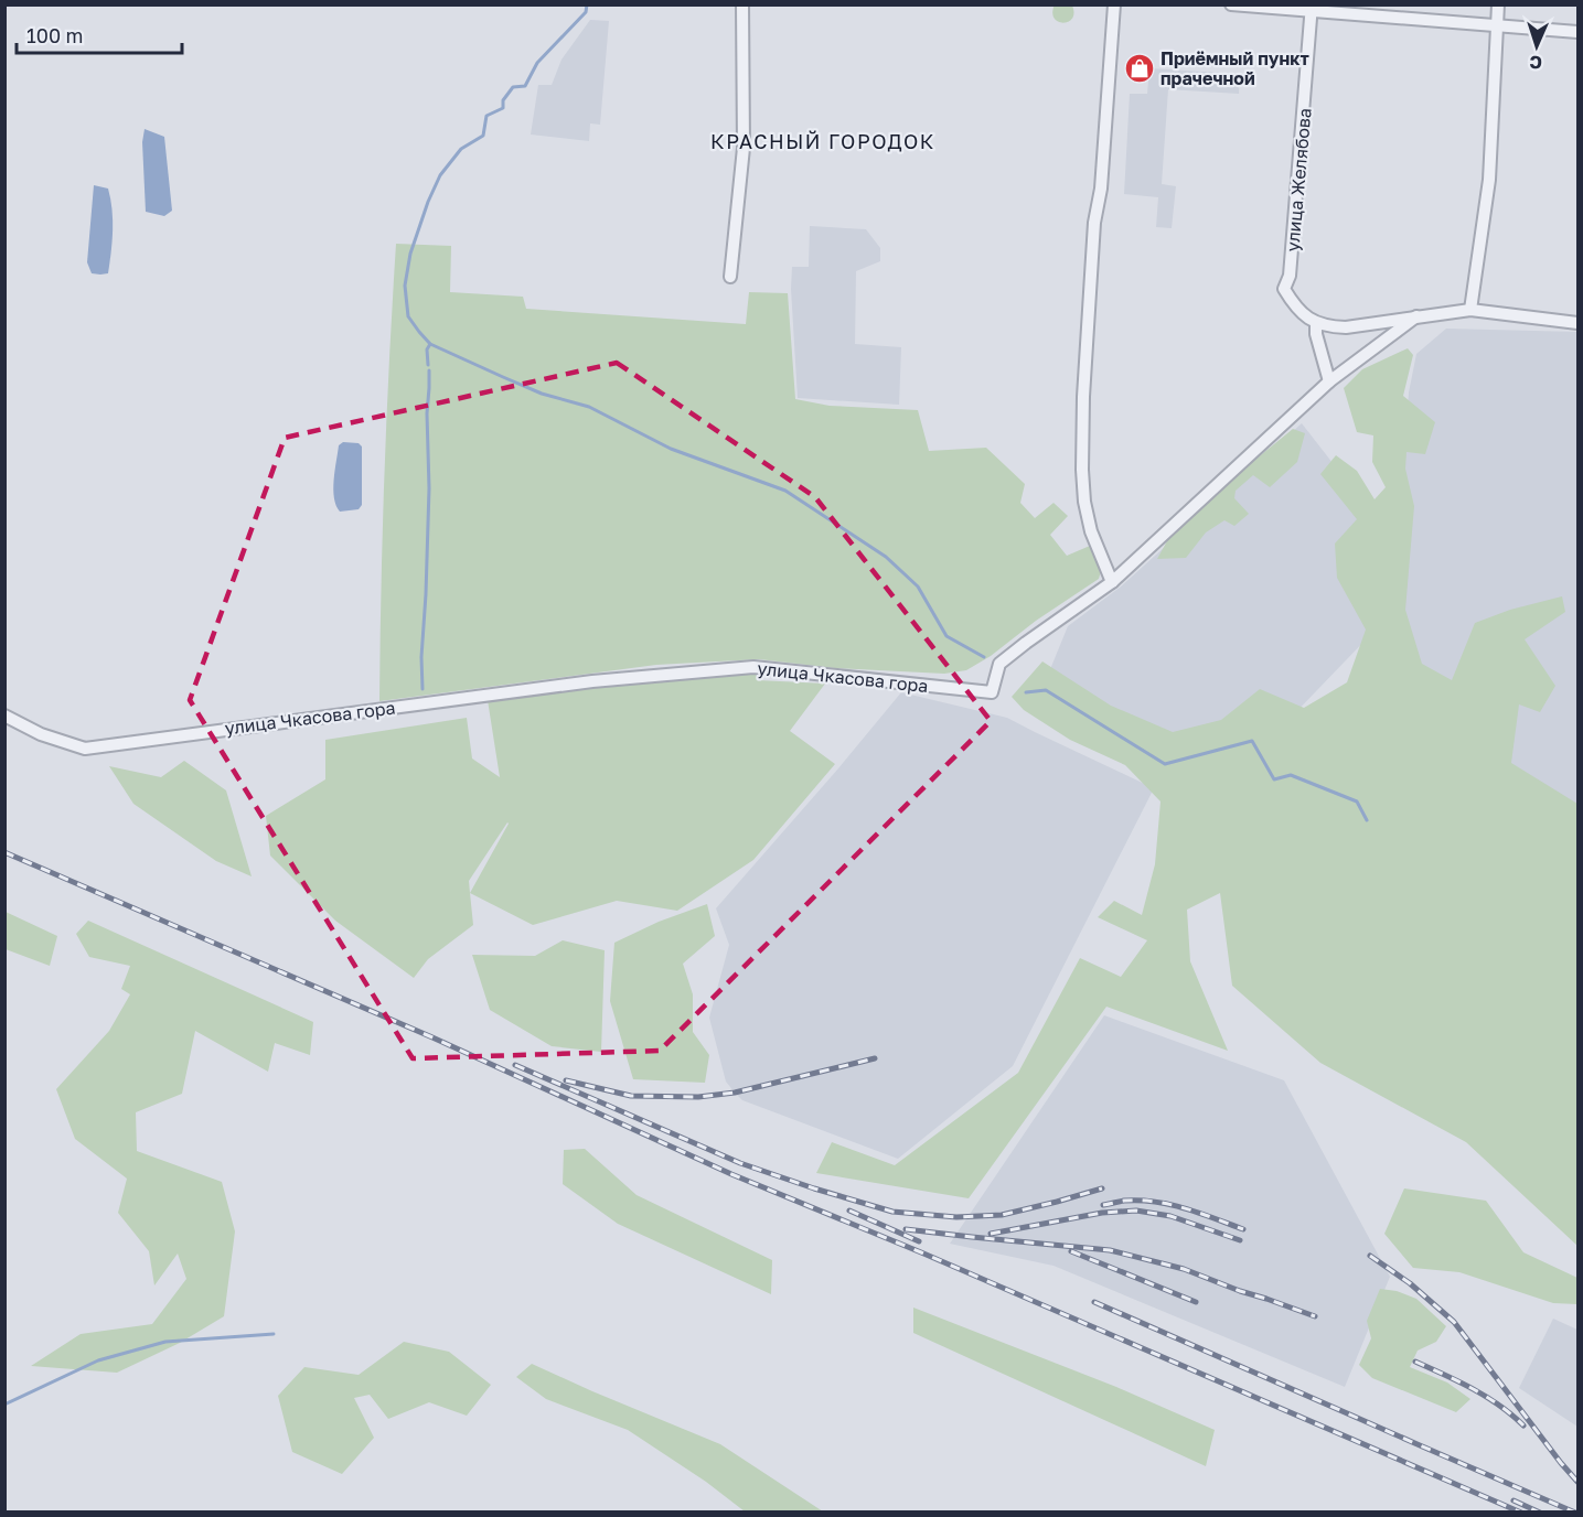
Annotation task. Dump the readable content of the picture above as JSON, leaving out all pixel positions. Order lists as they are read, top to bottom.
{
  "streets": {
    "street": ["улица Желябова", "улица Чкасова гора"]
  },
  "districts": ["КРАСНЫЙ ГОРОДОК"],
  "places": {
    "shop": ["Приёмный пункт прачечной"]
  },
  "scale_bar": "100 m",
  "north": "bottom"
}
